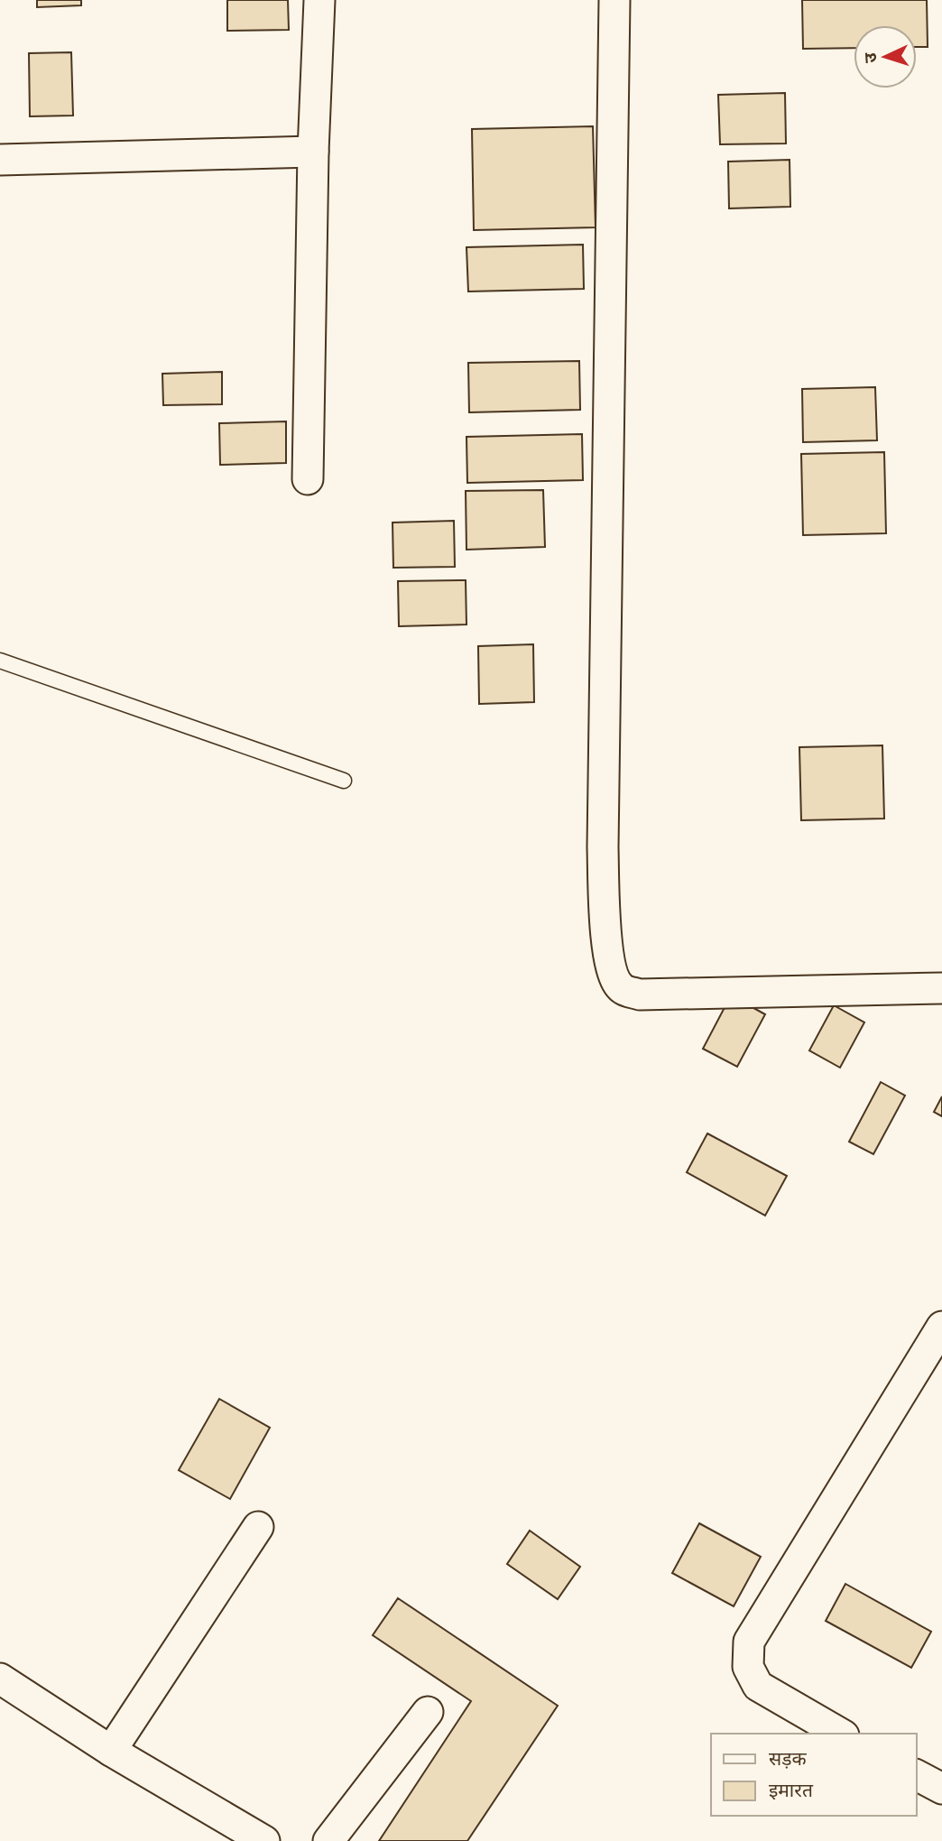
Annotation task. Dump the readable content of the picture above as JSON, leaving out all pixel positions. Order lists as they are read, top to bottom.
{
  "legend": ["सड़क", "इमारत"],
  "north": "left"
}
